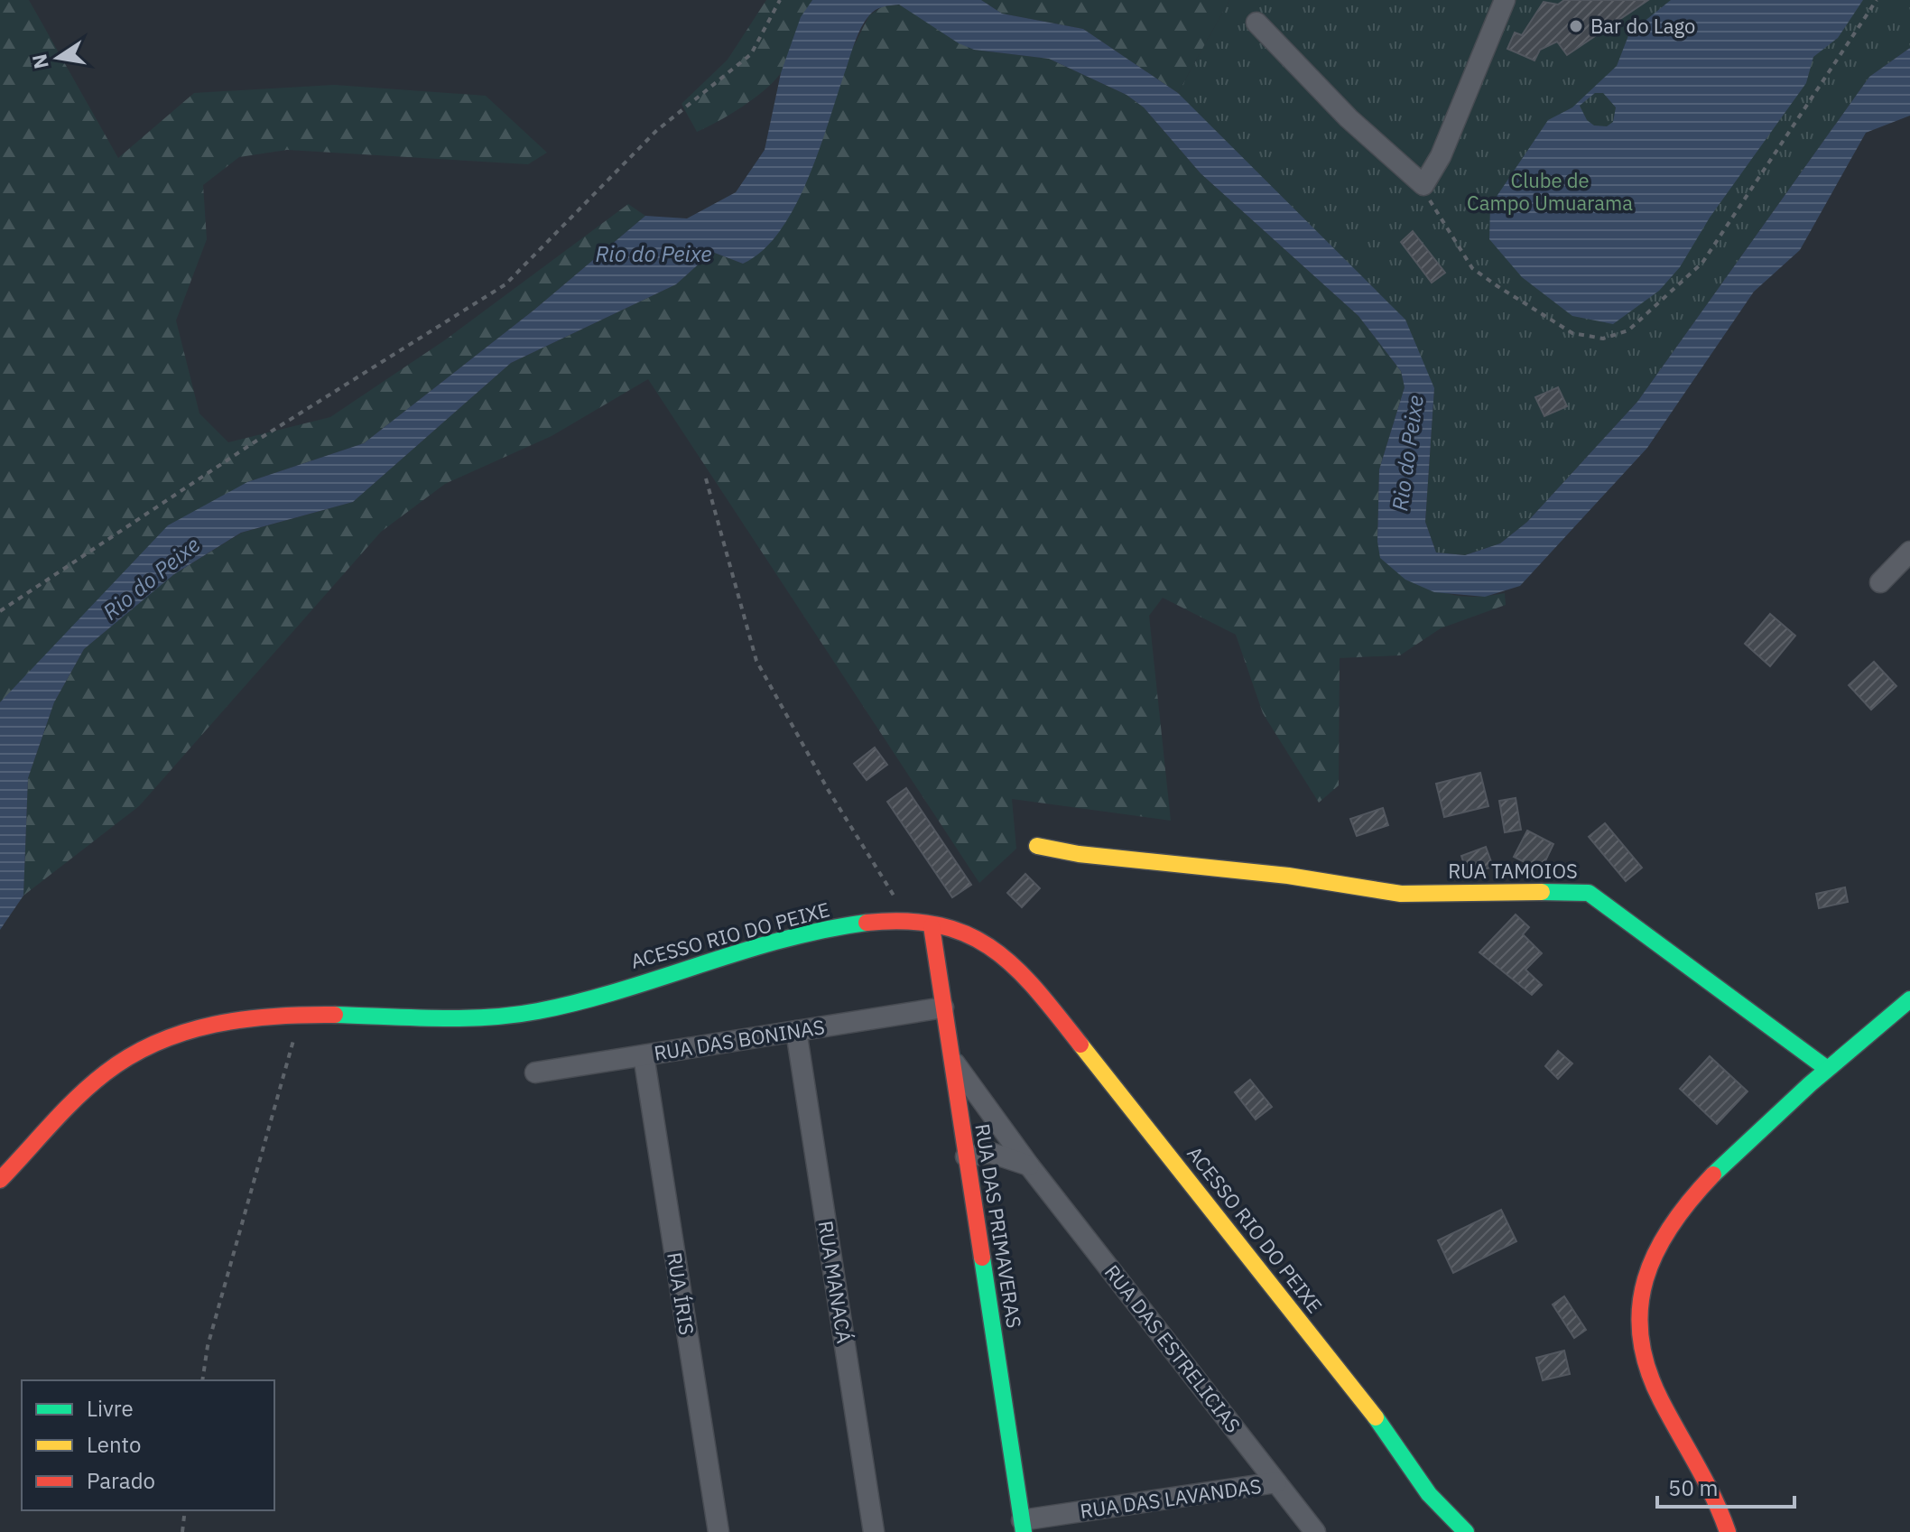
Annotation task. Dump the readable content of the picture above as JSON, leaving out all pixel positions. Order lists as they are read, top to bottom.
{
  "streets": {
    "street": [
      "RUA TAMOIOS",
      "ACESSO RIO DO PEIXE",
      "RUA DAS BONINAS",
      "RUA DAS PRIMAVERAS",
      "RUA MANACÁ",
      "RUA ÍRIS",
      "RUA DAS ESTRELICIAS",
      "RUA DAS LAVANDAS"
    ]
  },
  "crossings": [
    ["ACESSO RIO DO PEIXE", "RUA DAS PRIMAVERAS"],
    ["RUA DAS BONINAS", "RUA DAS PRIMAVERAS"],
    ["RUA DAS BONINAS", "RUA MANACÁ"],
    ["RUA DAS BONINAS", "RUA ÍRIS"],
    ["RUA DAS PRIMAVERAS", "RUA DAS ESTRELICIAS"],
    ["RUA DAS PRIMAVERAS", "RUA DAS LAVANDAS"],
    ["RUA DAS ESTRELICIAS", "RUA DAS LAVANDAS"]
  ],
  "water": ["Rio do Peixe"],
  "parks": ["Clube de Campo Umuarama"],
  "places": ["Bar do Lago"],
  "legend": ["Livre", "Lento", "Parado"],
  "scale_bar": "50 m",
  "north": "left"
}
